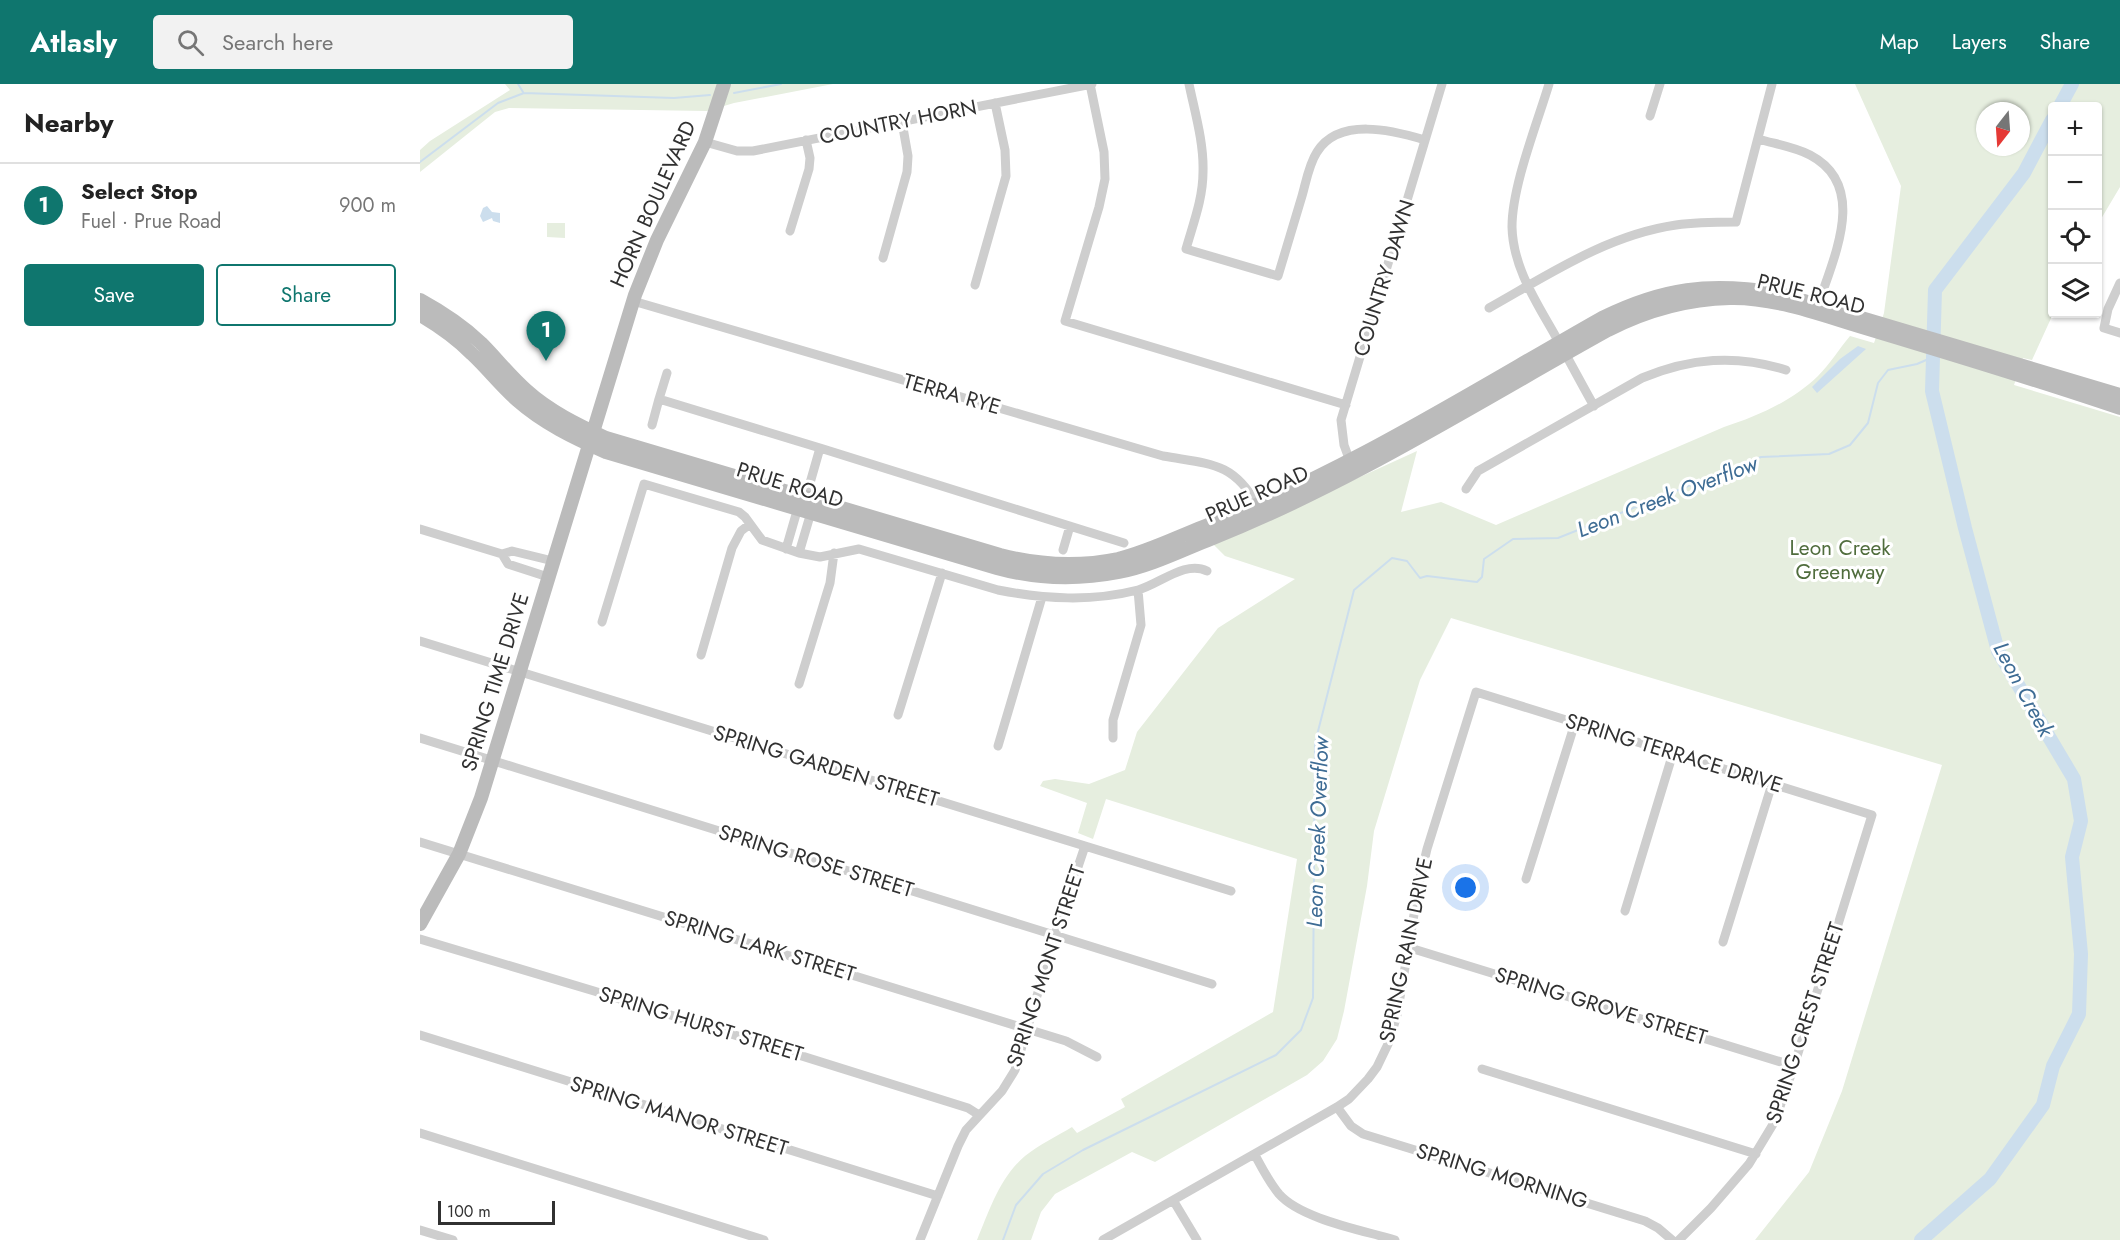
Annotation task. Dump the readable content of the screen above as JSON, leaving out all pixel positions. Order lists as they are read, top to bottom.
{
  "streets": {
    "main road": ["HORN BOULEVARD", "PRUE ROAD", "SPRING TIME DRIVE"],
    "street": [
      "COUNTRY HORN",
      "COUNTRY DAWN",
      "TERRA RYE",
      "SPRING TERRACE DRIVE",
      "SPRING GARDEN STREET",
      "SPRING ROSE STREET",
      "SPRING LARK STREET",
      "SPRING RAIN DRIVE",
      "SPRING MONT STREET",
      "SPRING GROVE STREET",
      "SPRING CREST STREET",
      "SPRING HURST STREET",
      "SPRING MANOR STREET",
      "SPRING MORNING"
    ]
  },
  "crossings": [
    ["COUNTRY HORN", "HORN BOULEVARD"],
    ["HORN BOULEVARD", "PRUE ROAD"],
    ["HORN BOULEVARD", "TERRA RYE"],
    ["HORN BOULEVARD", "SPRING TIME DRIVE"],
    ["COUNTRY DAWN", "PRUE ROAD"],
    ["PRUE ROAD", "TERRA RYE"],
    ["PRUE ROAD", "SPRING TIME DRIVE"],
    ["SPRING TIME DRIVE", "SPRING GARDEN STREET"],
    ["SPRING TIME DRIVE", "SPRING ROSE STREET"],
    ["SPRING TIME DRIVE", "SPRING LARK STREET"],
    ["SPRING TERRACE DRIVE", "SPRING RAIN DRIVE"],
    ["SPRING TERRACE DRIVE", "SPRING CREST STREET"],
    ["SPRING GARDEN STREET", "SPRING MONT STREET"],
    ["SPRING ROSE STREET", "SPRING MONT STREET"],
    ["SPRING LARK STREET", "SPRING MONT STREET"],
    ["SPRING RAIN DRIVE", "SPRING GROVE STREET"],
    ["SPRING RAIN DRIVE", "SPRING MORNING"],
    ["SPRING MONT STREET", "SPRING HURST STREET"],
    ["SPRING MONT STREET", "SPRING MANOR STREET"],
    ["SPRING GROVE STREET", "SPRING CREST STREET"]
  ],
  "water": ["Leon Creek Overflow", "Leon Creek"],
  "parks": ["Leon Creek Greenway"],
  "scale_bar": "100 m",
  "north": "bottom",
  "page": {
    "header": "Atlasly",
    "search": "Search here",
    "nav": ["Map", "Layers", "Share"],
    "heading": "Nearby",
    "map_buttons": ["+", "−"],
    "list": [
      {
        "mark": "1",
        "name": "Select Stop",
        "note": "Fuel · Prue Road",
        "value": "900 m"
      }
    ],
    "buttons": ["Save", "Share"],
    "pins": "1",
    "scale": "100 m"
  }
}
